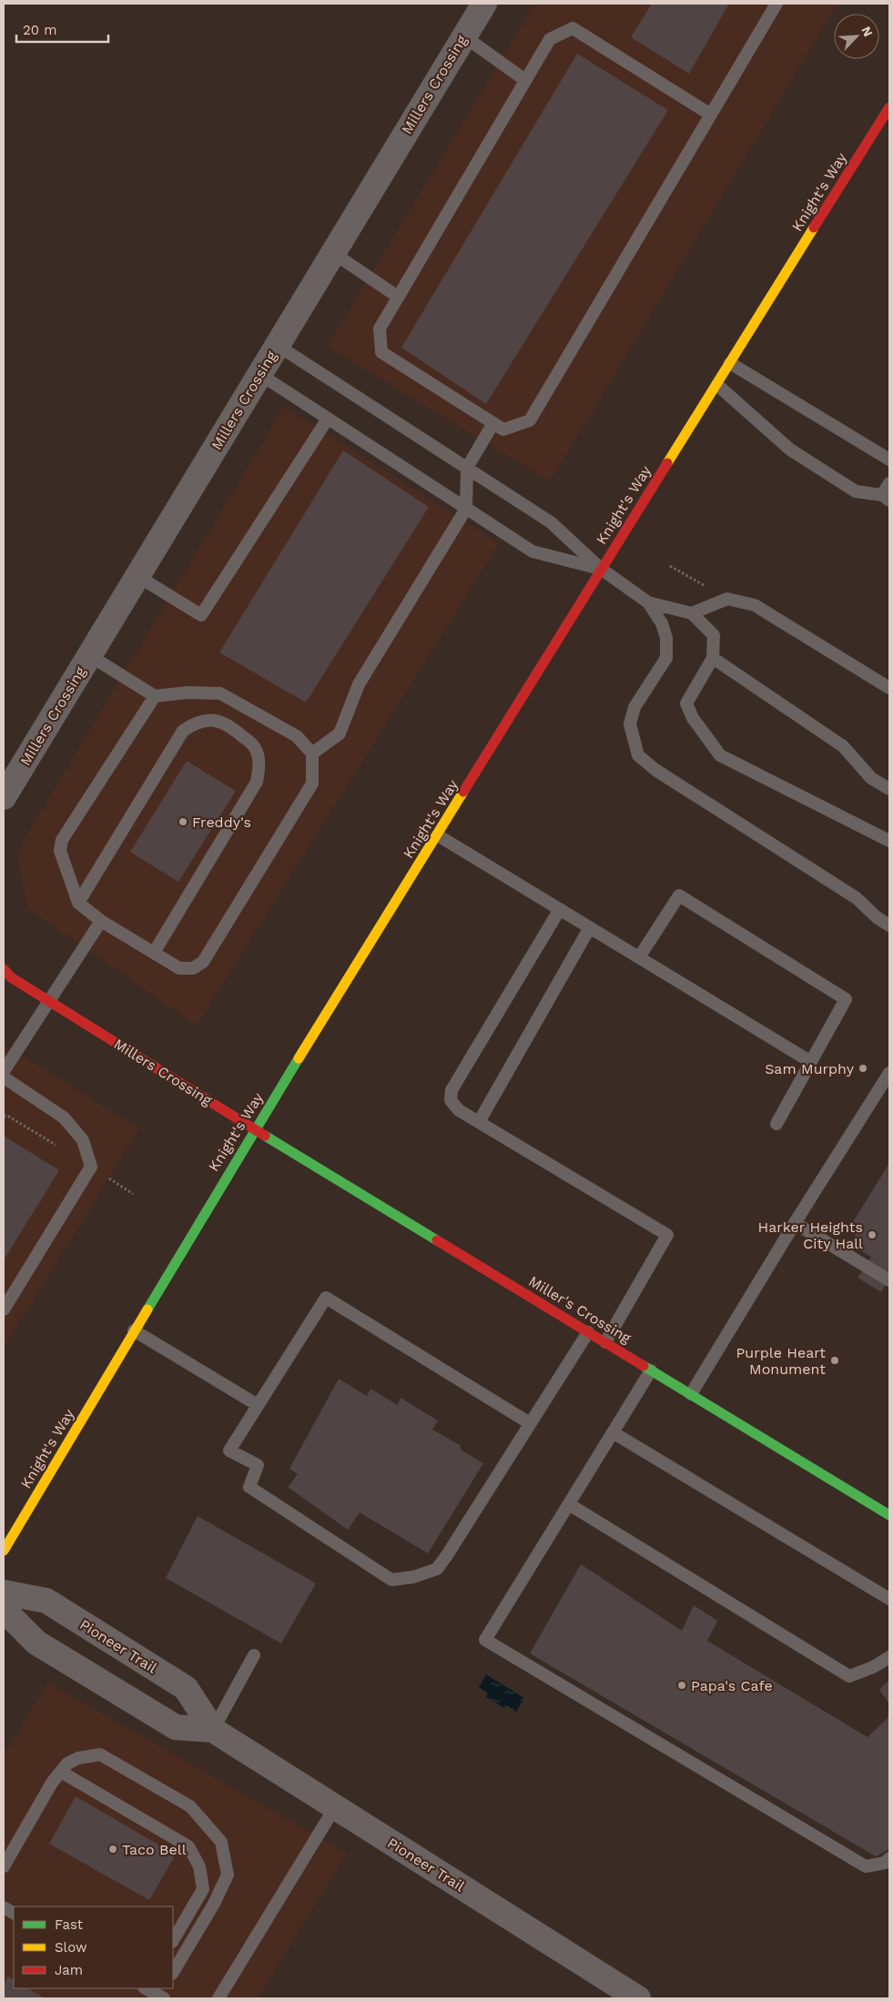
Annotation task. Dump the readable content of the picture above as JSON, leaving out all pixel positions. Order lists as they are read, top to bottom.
{
  "streets": {
    "main road": ["Millers Crossing", "Knight's Way", "Miller's Crossing"],
    "street": ["Pioneer Trail"]
  },
  "crossings": [
    ["Millers Crossing", "Knight's Way"],
    ["Millers Crossing", "Miller's Crossing"],
    ["Knight's Way", "Miller's Crossing"]
  ],
  "places": [
    "Freddy's",
    "Sam Murphy",
    "Harker Heights City Hall",
    "Purple Heart Monument",
    "Papa's Cafe",
    "Taco Bell"
  ],
  "legend": ["Fast", "Slow", "Jam"],
  "scale_bar": "20 m",
  "north": "top right"
}
